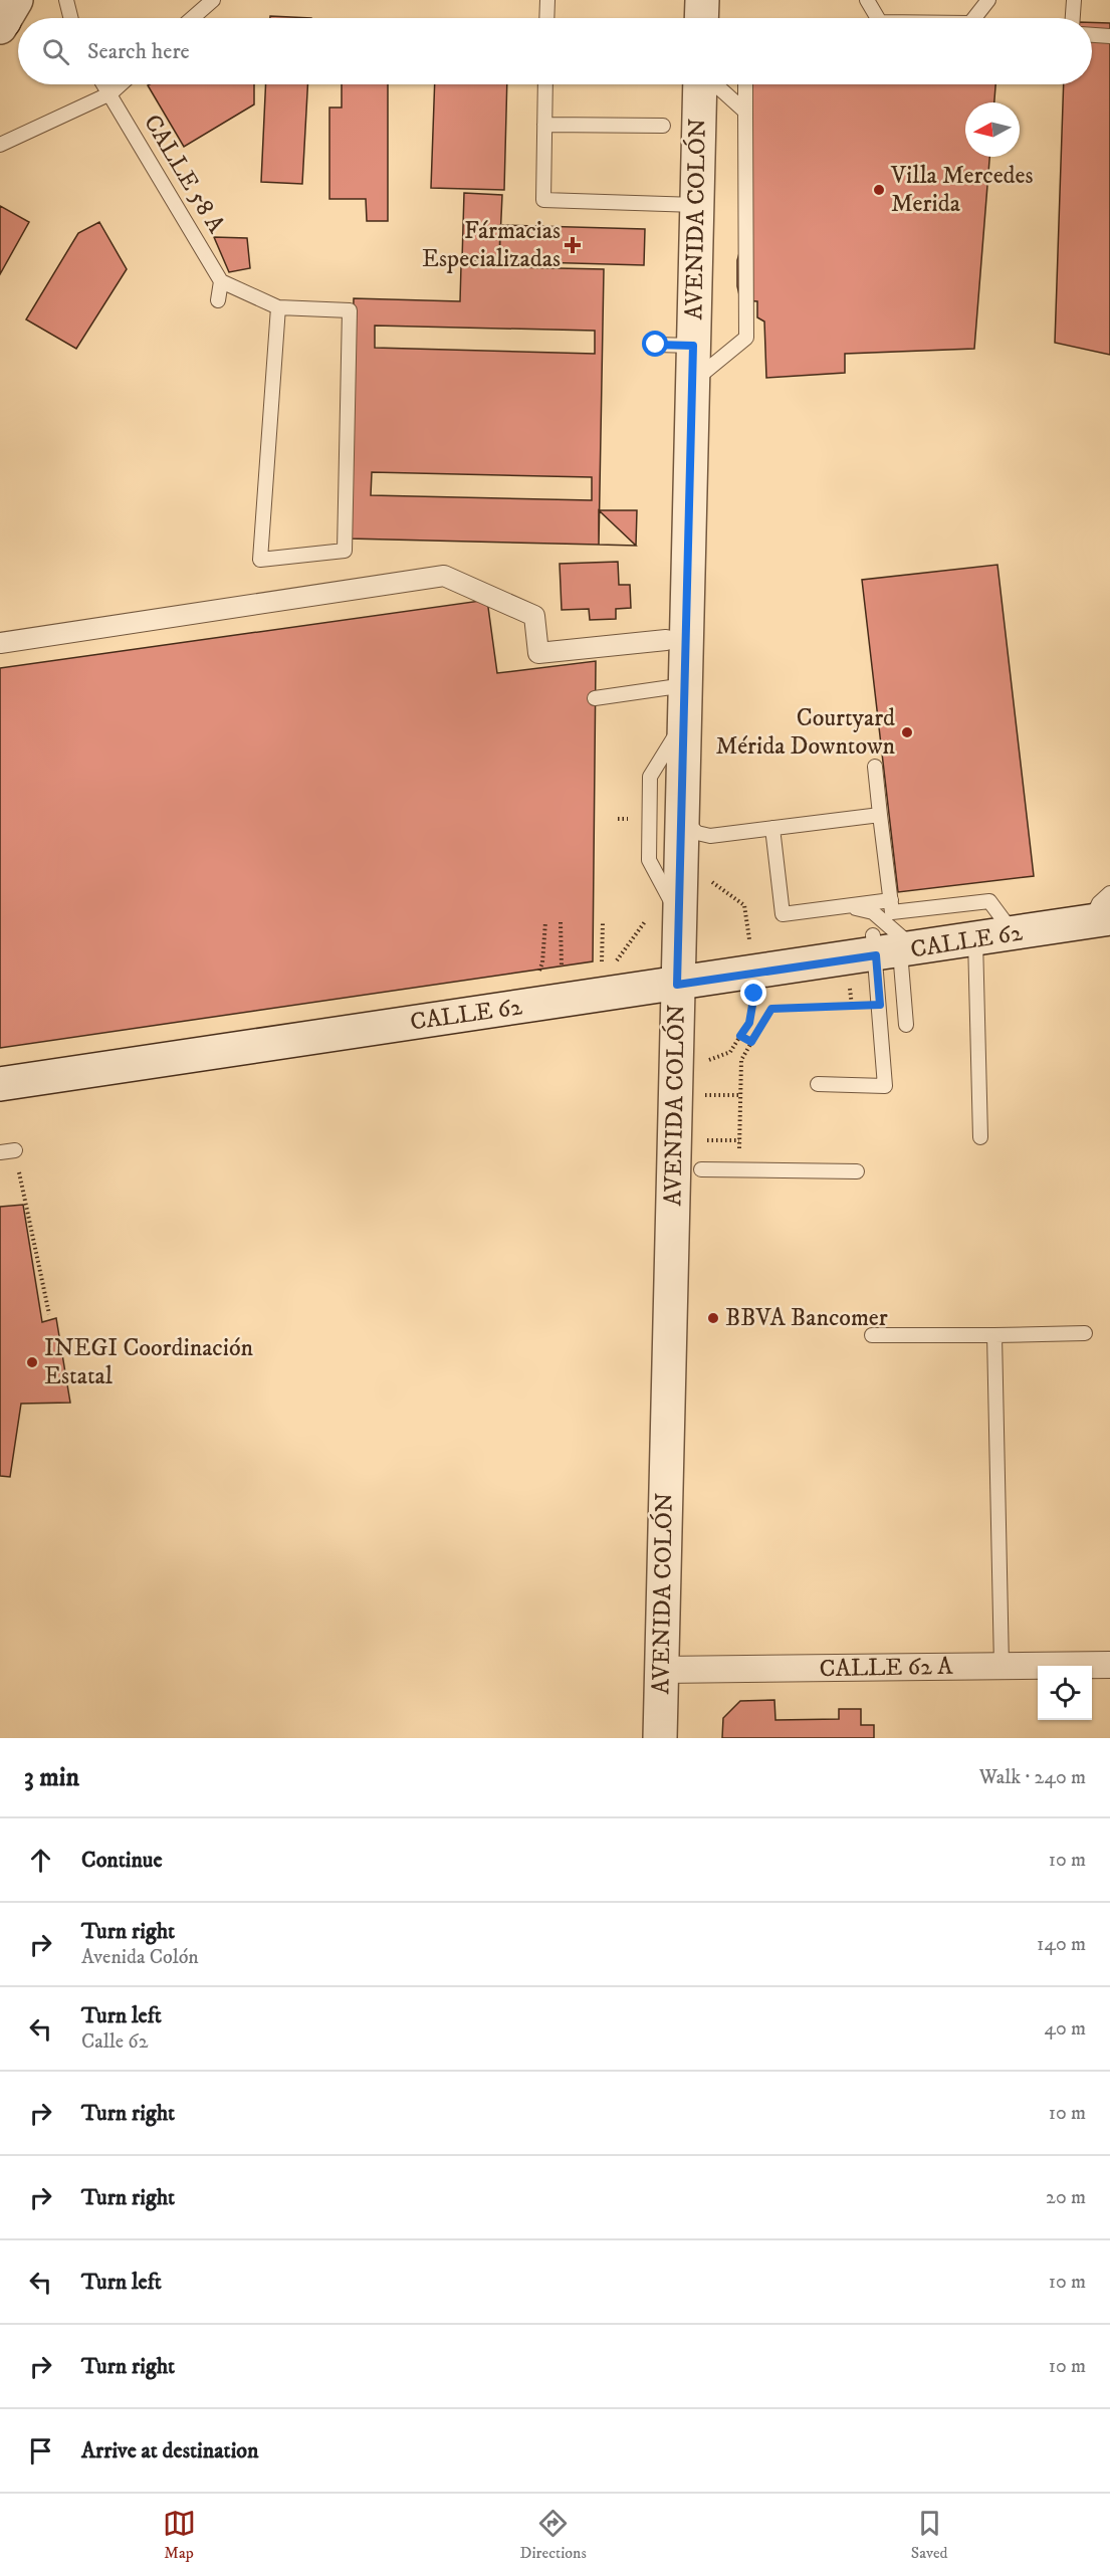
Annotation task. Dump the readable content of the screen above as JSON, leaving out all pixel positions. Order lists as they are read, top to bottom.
{
  "streets": {
    "street": ["AVENIDA COLÓN", "CALLE 62", "CALLE 62 A"],
    "lane": ["CALLE 58 A"]
  },
  "crossings": [
    ["AVENIDA COLÓN", "CALLE 62"],
    ["AVENIDA COLÓN", "CALLE 62 A"]
  ],
  "places": {
    "other": [
      "Villa Mercedes Merida",
      "Courtyard Mérida Downtown",
      "BBVA Bancomer",
      "INEGI Coordinación Estatal"
    ],
    "health": ["Fármacias Especializadas"]
  },
  "north": "left",
  "page": {
    "search": "Search here",
    "heading": ["3 min", "Walk · 240 m"],
    "list": [
      ["Continue", "10 m"],
      ["Turn right", "Avenida Colón", "140 m"],
      ["Turn left", "Calle 62", "40 m"],
      ["Turn right", "10 m"],
      ["Turn right", "20 m"],
      ["Turn left", "10 m"],
      ["Turn right", "10 m"],
      "Arrive at destination"
    ],
    "nav": ["Map", "Directions", "Saved"]
  }
}
